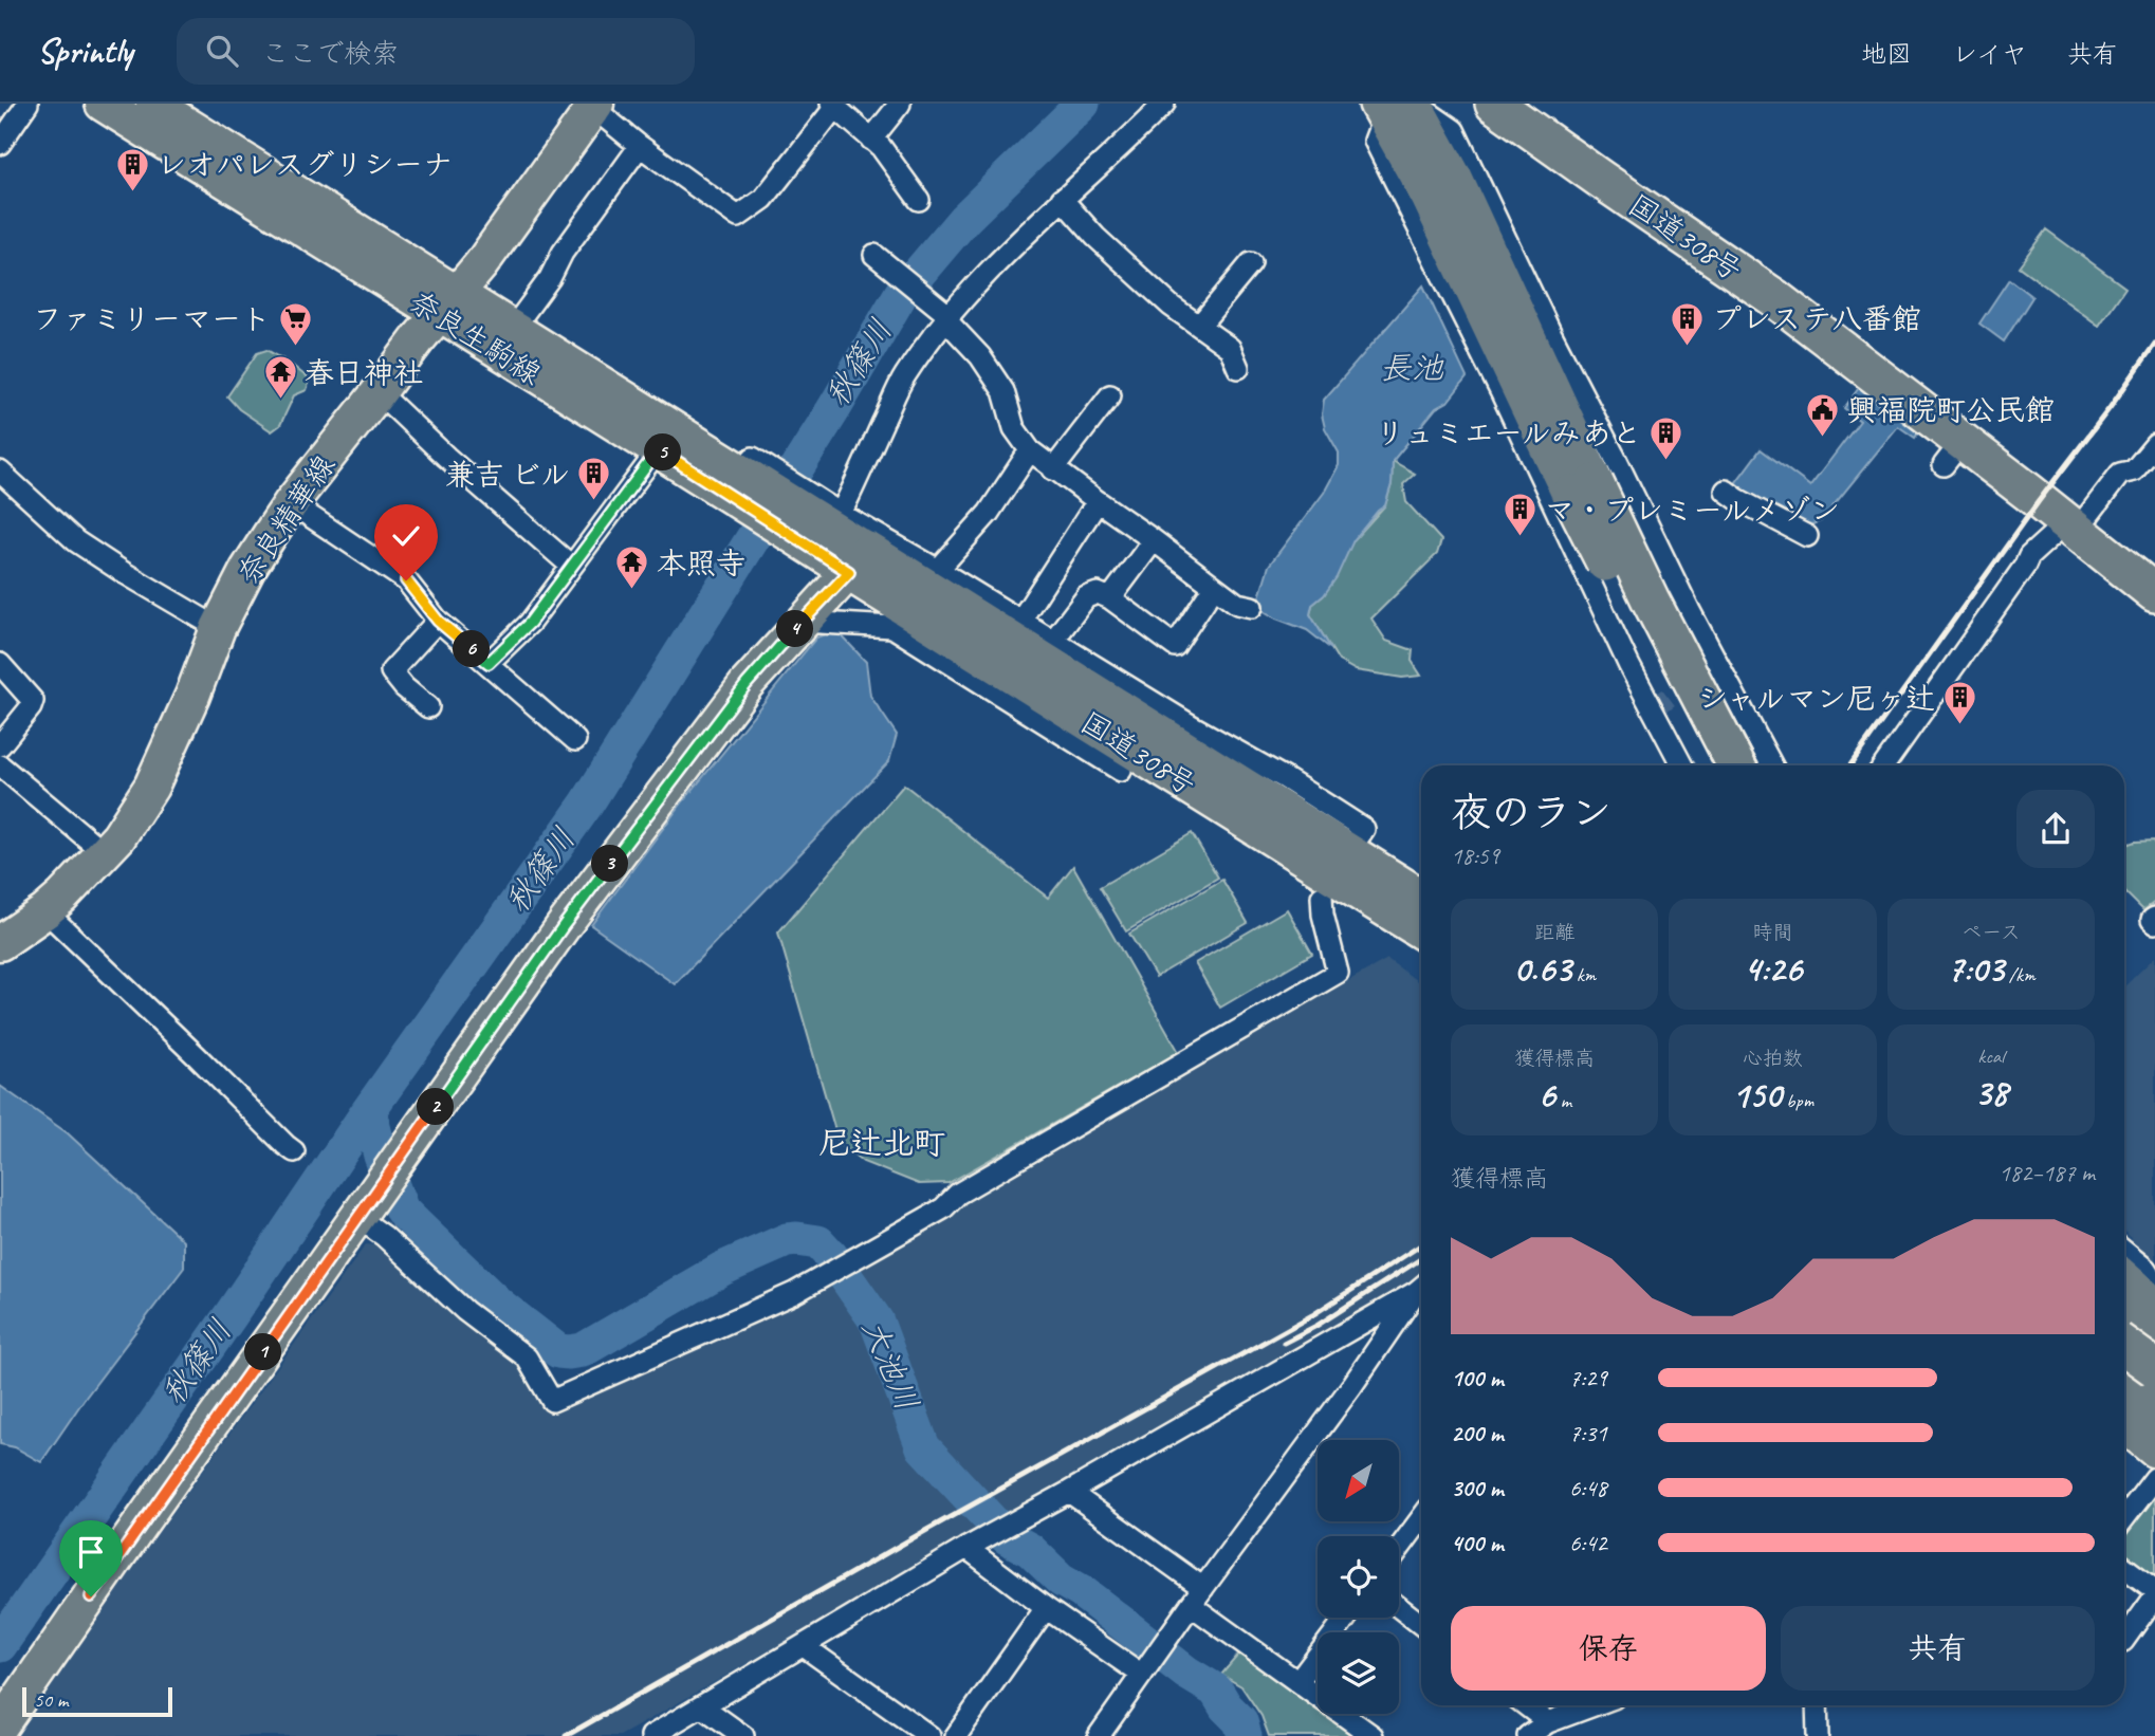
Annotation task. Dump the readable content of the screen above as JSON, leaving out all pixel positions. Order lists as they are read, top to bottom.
{
  "streets": {
    "highway": ["国道308号"],
    "main road": ["奈良生駒線", "奈良精華線"]
  },
  "crossings": [
    ["国道308号", "奈良生駒線"],
    ["奈良生駒線", "奈良精華線"]
  ],
  "districts": ["尼辻北町"],
  "water": ["秋篠川", "長池", "大池川"],
  "places": {
    "building": [
      "レオパレスグリシーナ",
      "プレステ八番館",
      "リュミエールみあと",
      "兼吉 ビル",
      "マ・プレミールメゾン",
      "シャルマン尼ヶ辻"
    ],
    "supermarket": ["ファミリーマート"],
    "temple": ["春日神社", "本照寺"],
    "public building": ["興福院町公民館"]
  },
  "scale_bar": "50 m",
  "north": "bottom left",
  "page": {
    "header": "Sprintly",
    "search": "ここで検索",
    "nav": ["地図", "レイヤ", "共有"],
    "pins": [
      "5",
      "4",
      "6",
      "3",
      "2",
      "1"
    ],
    "heading": ["夜のラン", "18:59"],
    "stats": [
      ["距離", "0.63 km"],
      ["時間", "4:26"],
      ["ペース", "7:03 /km"],
      ["獲得標高", "6 m"],
      ["心拍数", "150 bpm"],
      ["kcal", "38"]
    ],
    "chart": ["獲得標高", "182–187 m"],
    "list": [
      {
        "name": "100 m",
        "note": "7:29"
      },
      {
        "name": "200 m",
        "note": "7:31"
      },
      {
        "name": "300 m",
        "note": "6:48"
      },
      {
        "name": "400 m",
        "note": "6:42"
      }
    ],
    "buttons": ["保存", "共有"],
    "scale": "50 m"
  }
}
